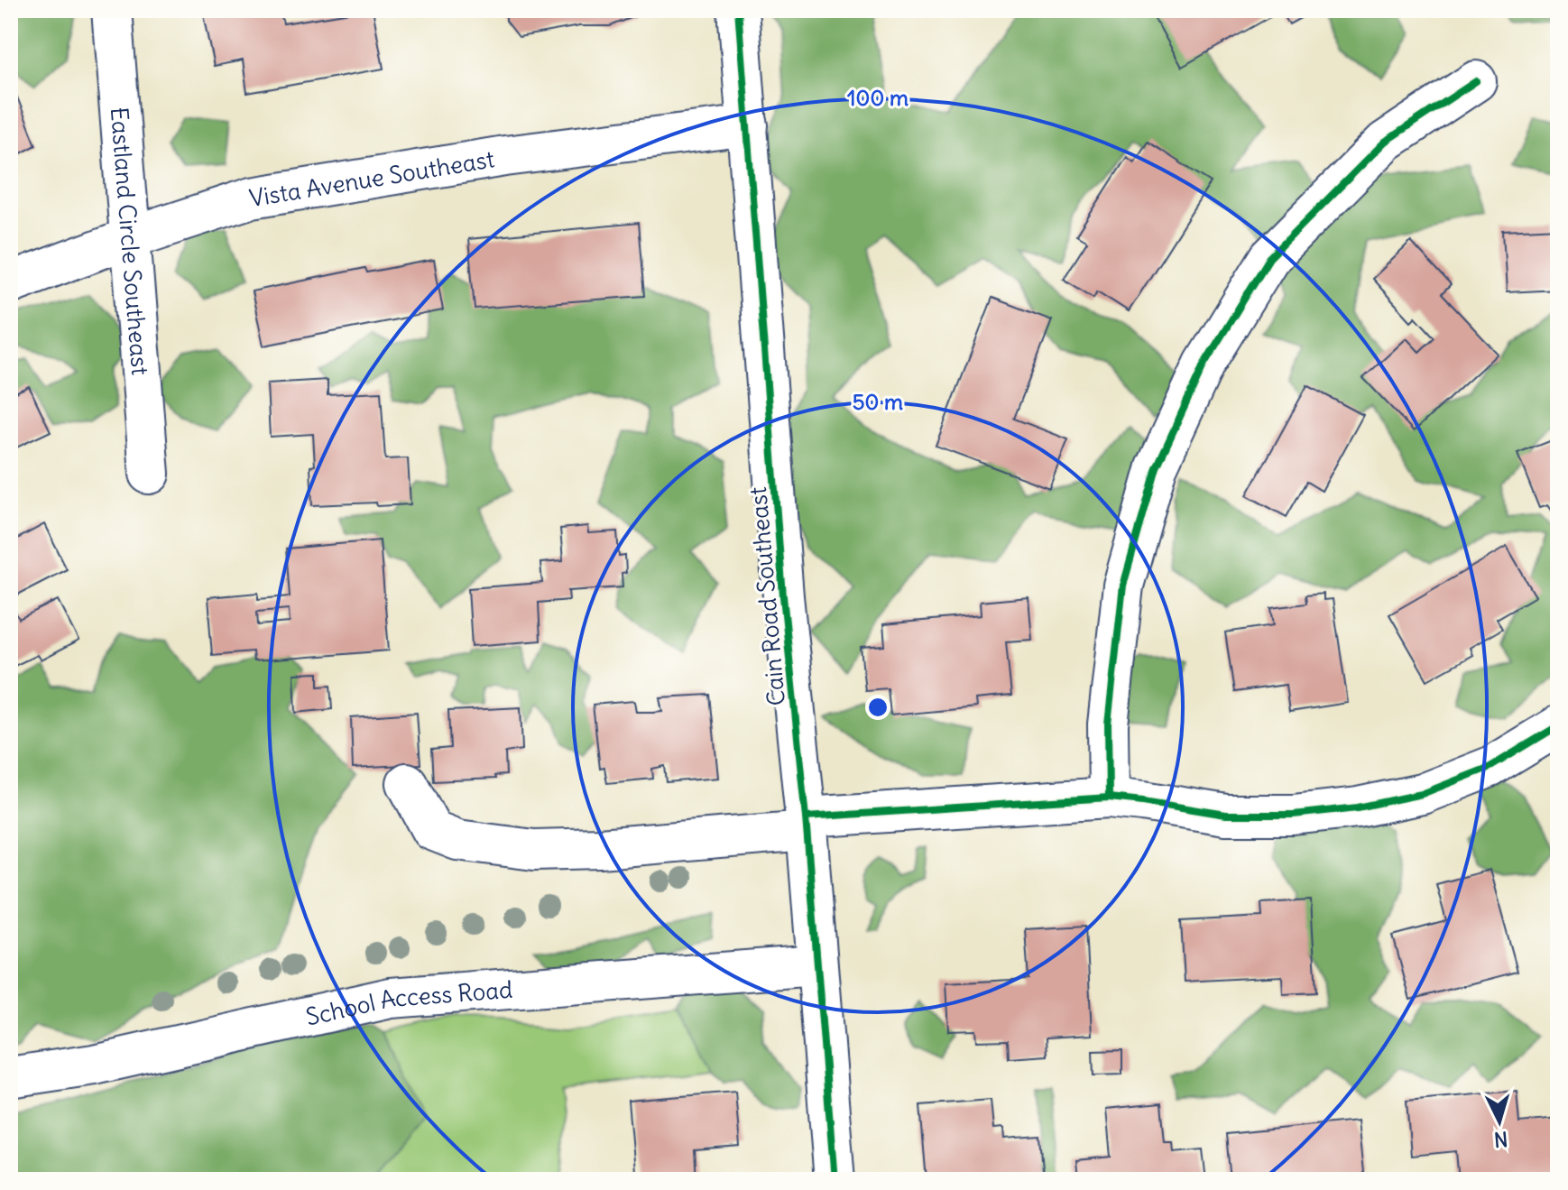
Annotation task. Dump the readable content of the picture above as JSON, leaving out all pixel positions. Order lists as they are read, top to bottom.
{
  "streets": {
    "street": [
      "Vista Avenue Southeast",
      "Eastland Circle Southeast",
      "Cain Road Southeast",
      "School Access Road"
    ]
  },
  "crossings": [
    ["Vista Avenue Southeast", "Eastland Circle Southeast"],
    ["Vista Avenue Southeast", "Cain Road Southeast"],
    ["Cain Road Southeast", "School Access Road"]
  ],
  "north": "bottom",
  "rings": ["100 m", "50 m"]
}
